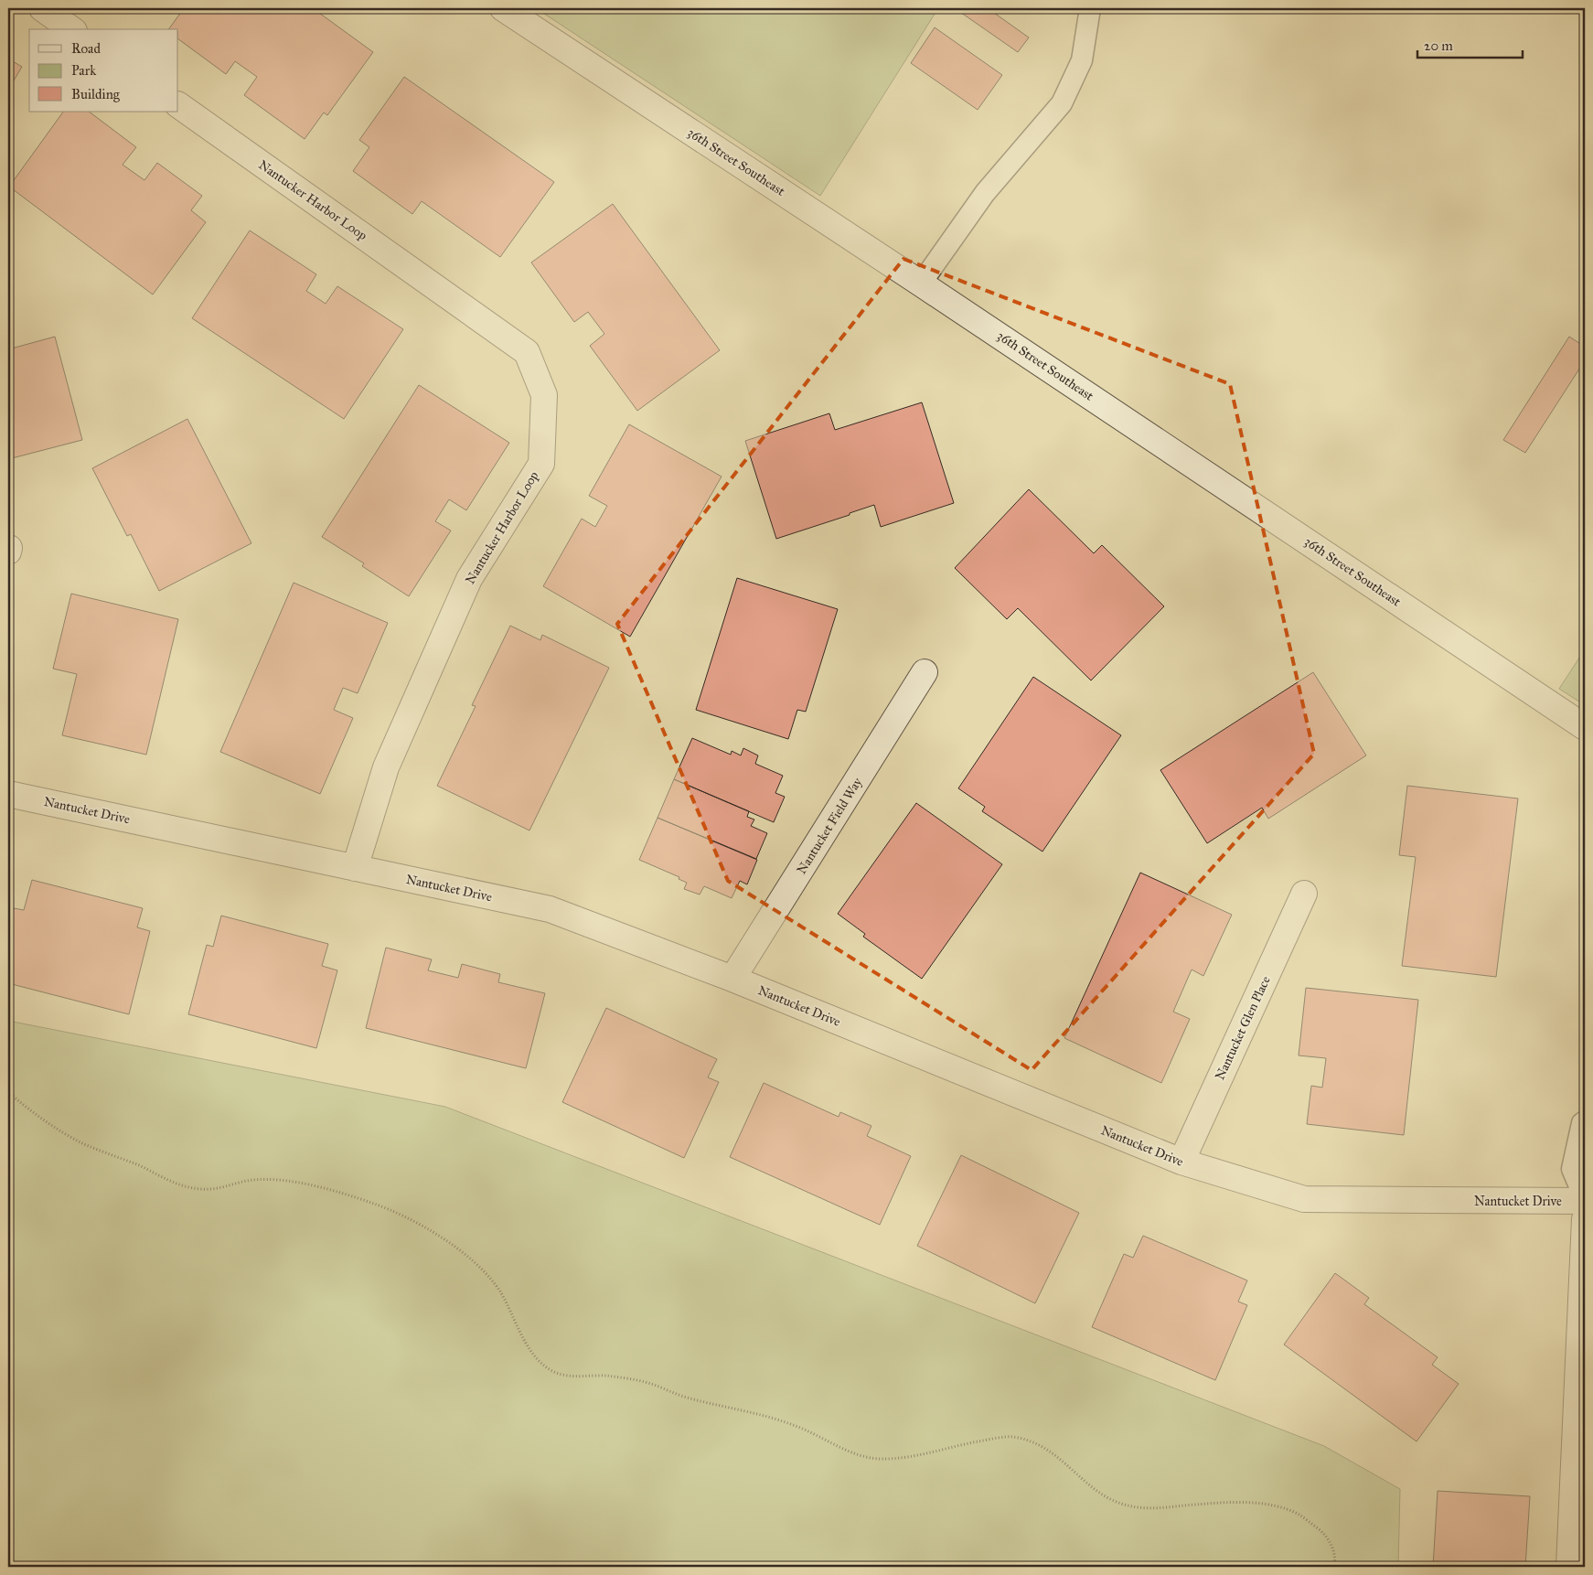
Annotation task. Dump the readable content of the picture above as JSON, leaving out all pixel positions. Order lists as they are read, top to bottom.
{
  "streets": {
    "street": [
      "36th Street Southeast",
      "Nantucker Harbor Loop",
      "Nantucket Drive",
      "Nantucket Field Way",
      "Nantucket Glen Place"
    ]
  },
  "crossings": [
    ["Nantucker Harbor Loop", "Nantucket Drive"],
    ["Nantucket Drive", "Nantucket Field Way"],
    ["Nantucket Drive", "Nantucket Glen Place"]
  ],
  "legend": ["Road", "Park", "Building"],
  "scale_bar": "20 m"
}
